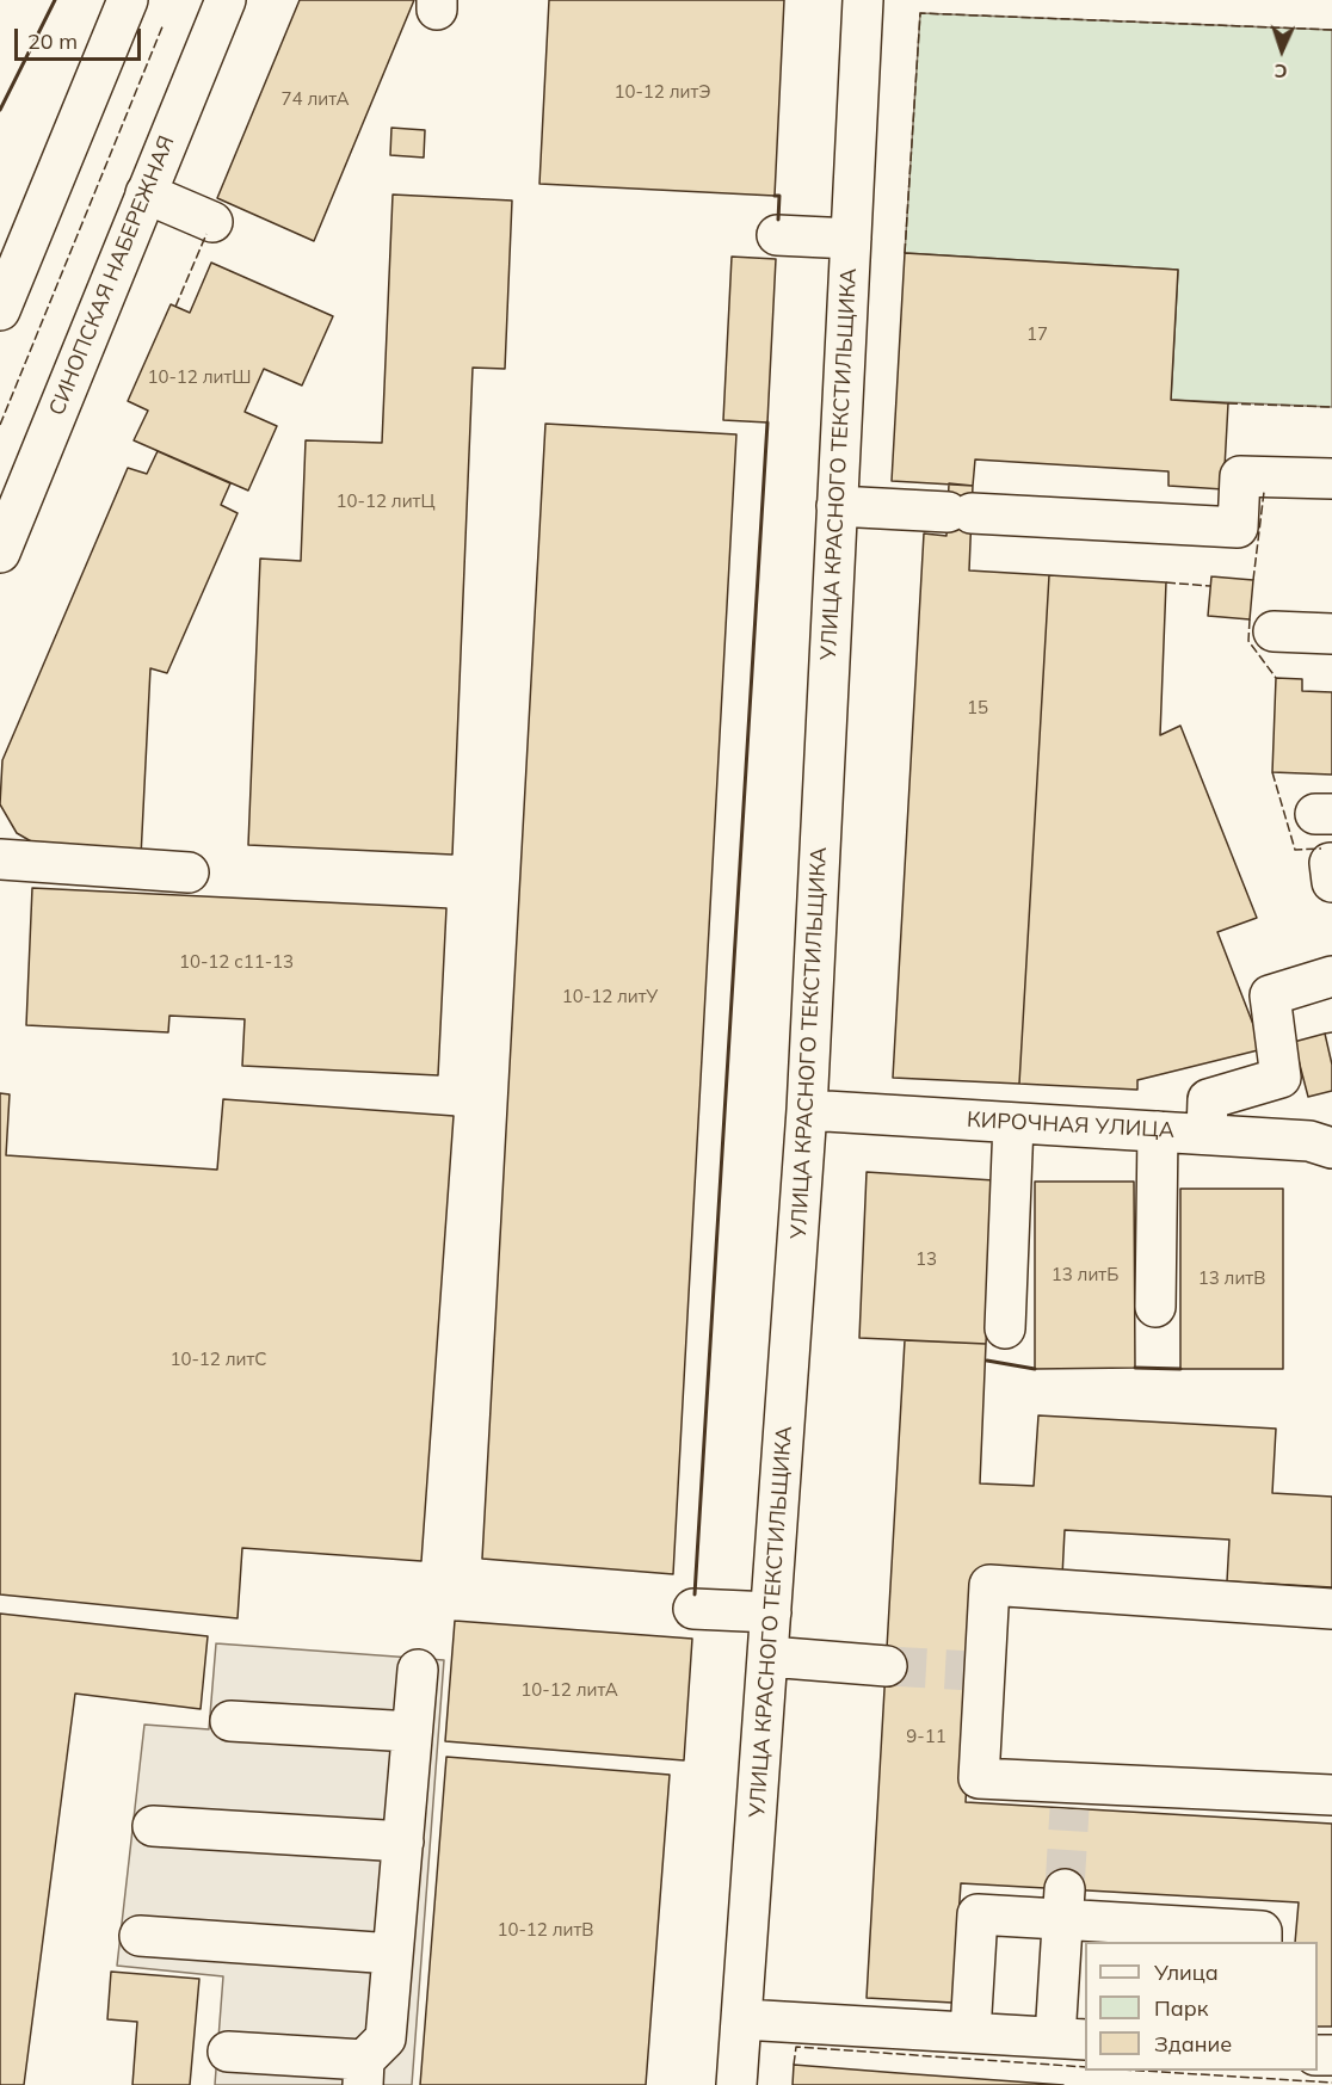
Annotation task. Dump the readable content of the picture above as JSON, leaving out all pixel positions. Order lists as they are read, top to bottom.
{
  "streets": {
    "street": ["СИНОПСКАЯ НАБЕРЕЖНАЯ", "УЛИЦА КРАСНОГО ТЕКСТИЛЬЩИКА", "КИРОЧНАЯ УЛИЦА"]
  },
  "crossings": [
    ["УЛИЦА КРАСНОГО ТЕКСТИЛЬЩИКА", "КИРОЧНАЯ УЛИЦА"]
  ],
  "house_numbers": [
    "10-12 литЭ",
    "74 литА",
    "17",
    "10-12 литШ",
    "10-12 литЦ",
    "15",
    "10-12 c11-13",
    "10-12 литУ",
    "13",
    "13 литБ",
    "13 литВ",
    "10-12 литС",
    "10-12 литА",
    "9-11",
    "10-12 литВ"
  ],
  "legend": ["Улица", "Парк", "Здание"],
  "scale_bar": "20 m",
  "north": "bottom"
}
